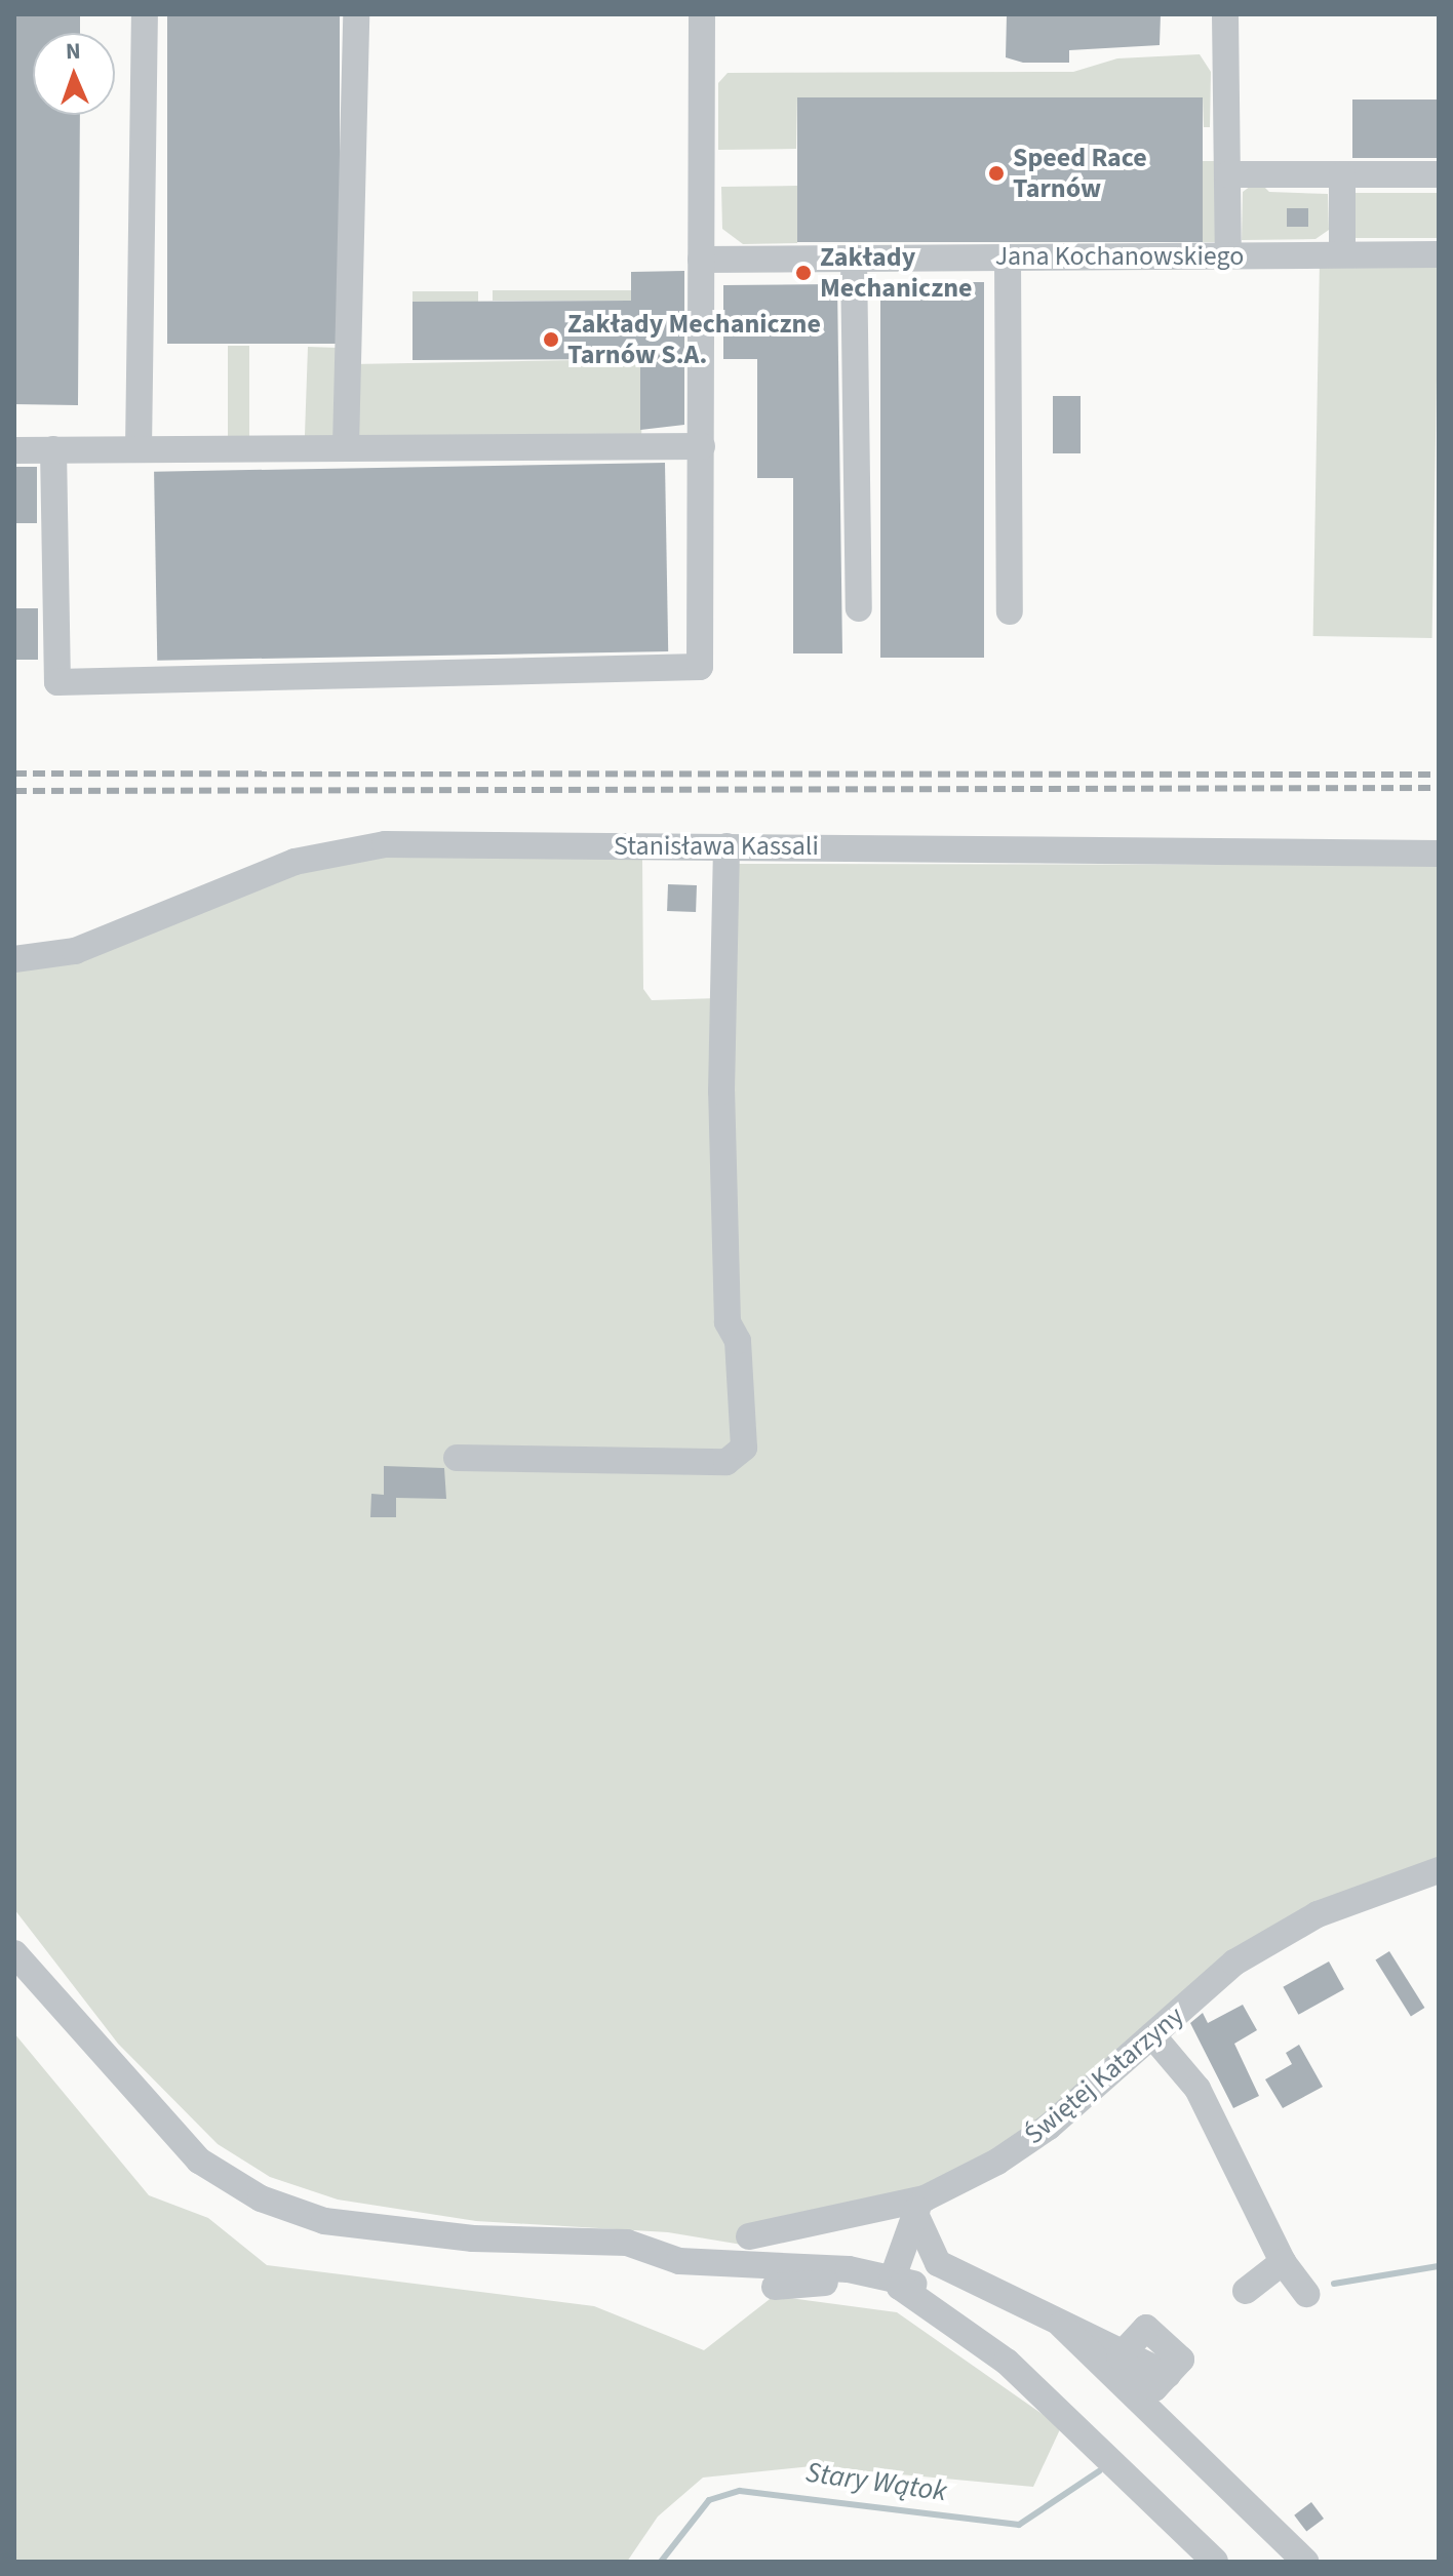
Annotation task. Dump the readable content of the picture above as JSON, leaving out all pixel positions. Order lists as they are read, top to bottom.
{
  "streets": {
    "street": ["Jana Kochanowskiego", "Stanisława Kassali", "Świętej Katarzyny"]
  },
  "water": ["Stary Wątok"],
  "places": ["Speed Race Tarnów", "Zakłady Mechaniczne", "Zakłady Mechaniczne Tarnów S.A."],
  "north": "top"
}
